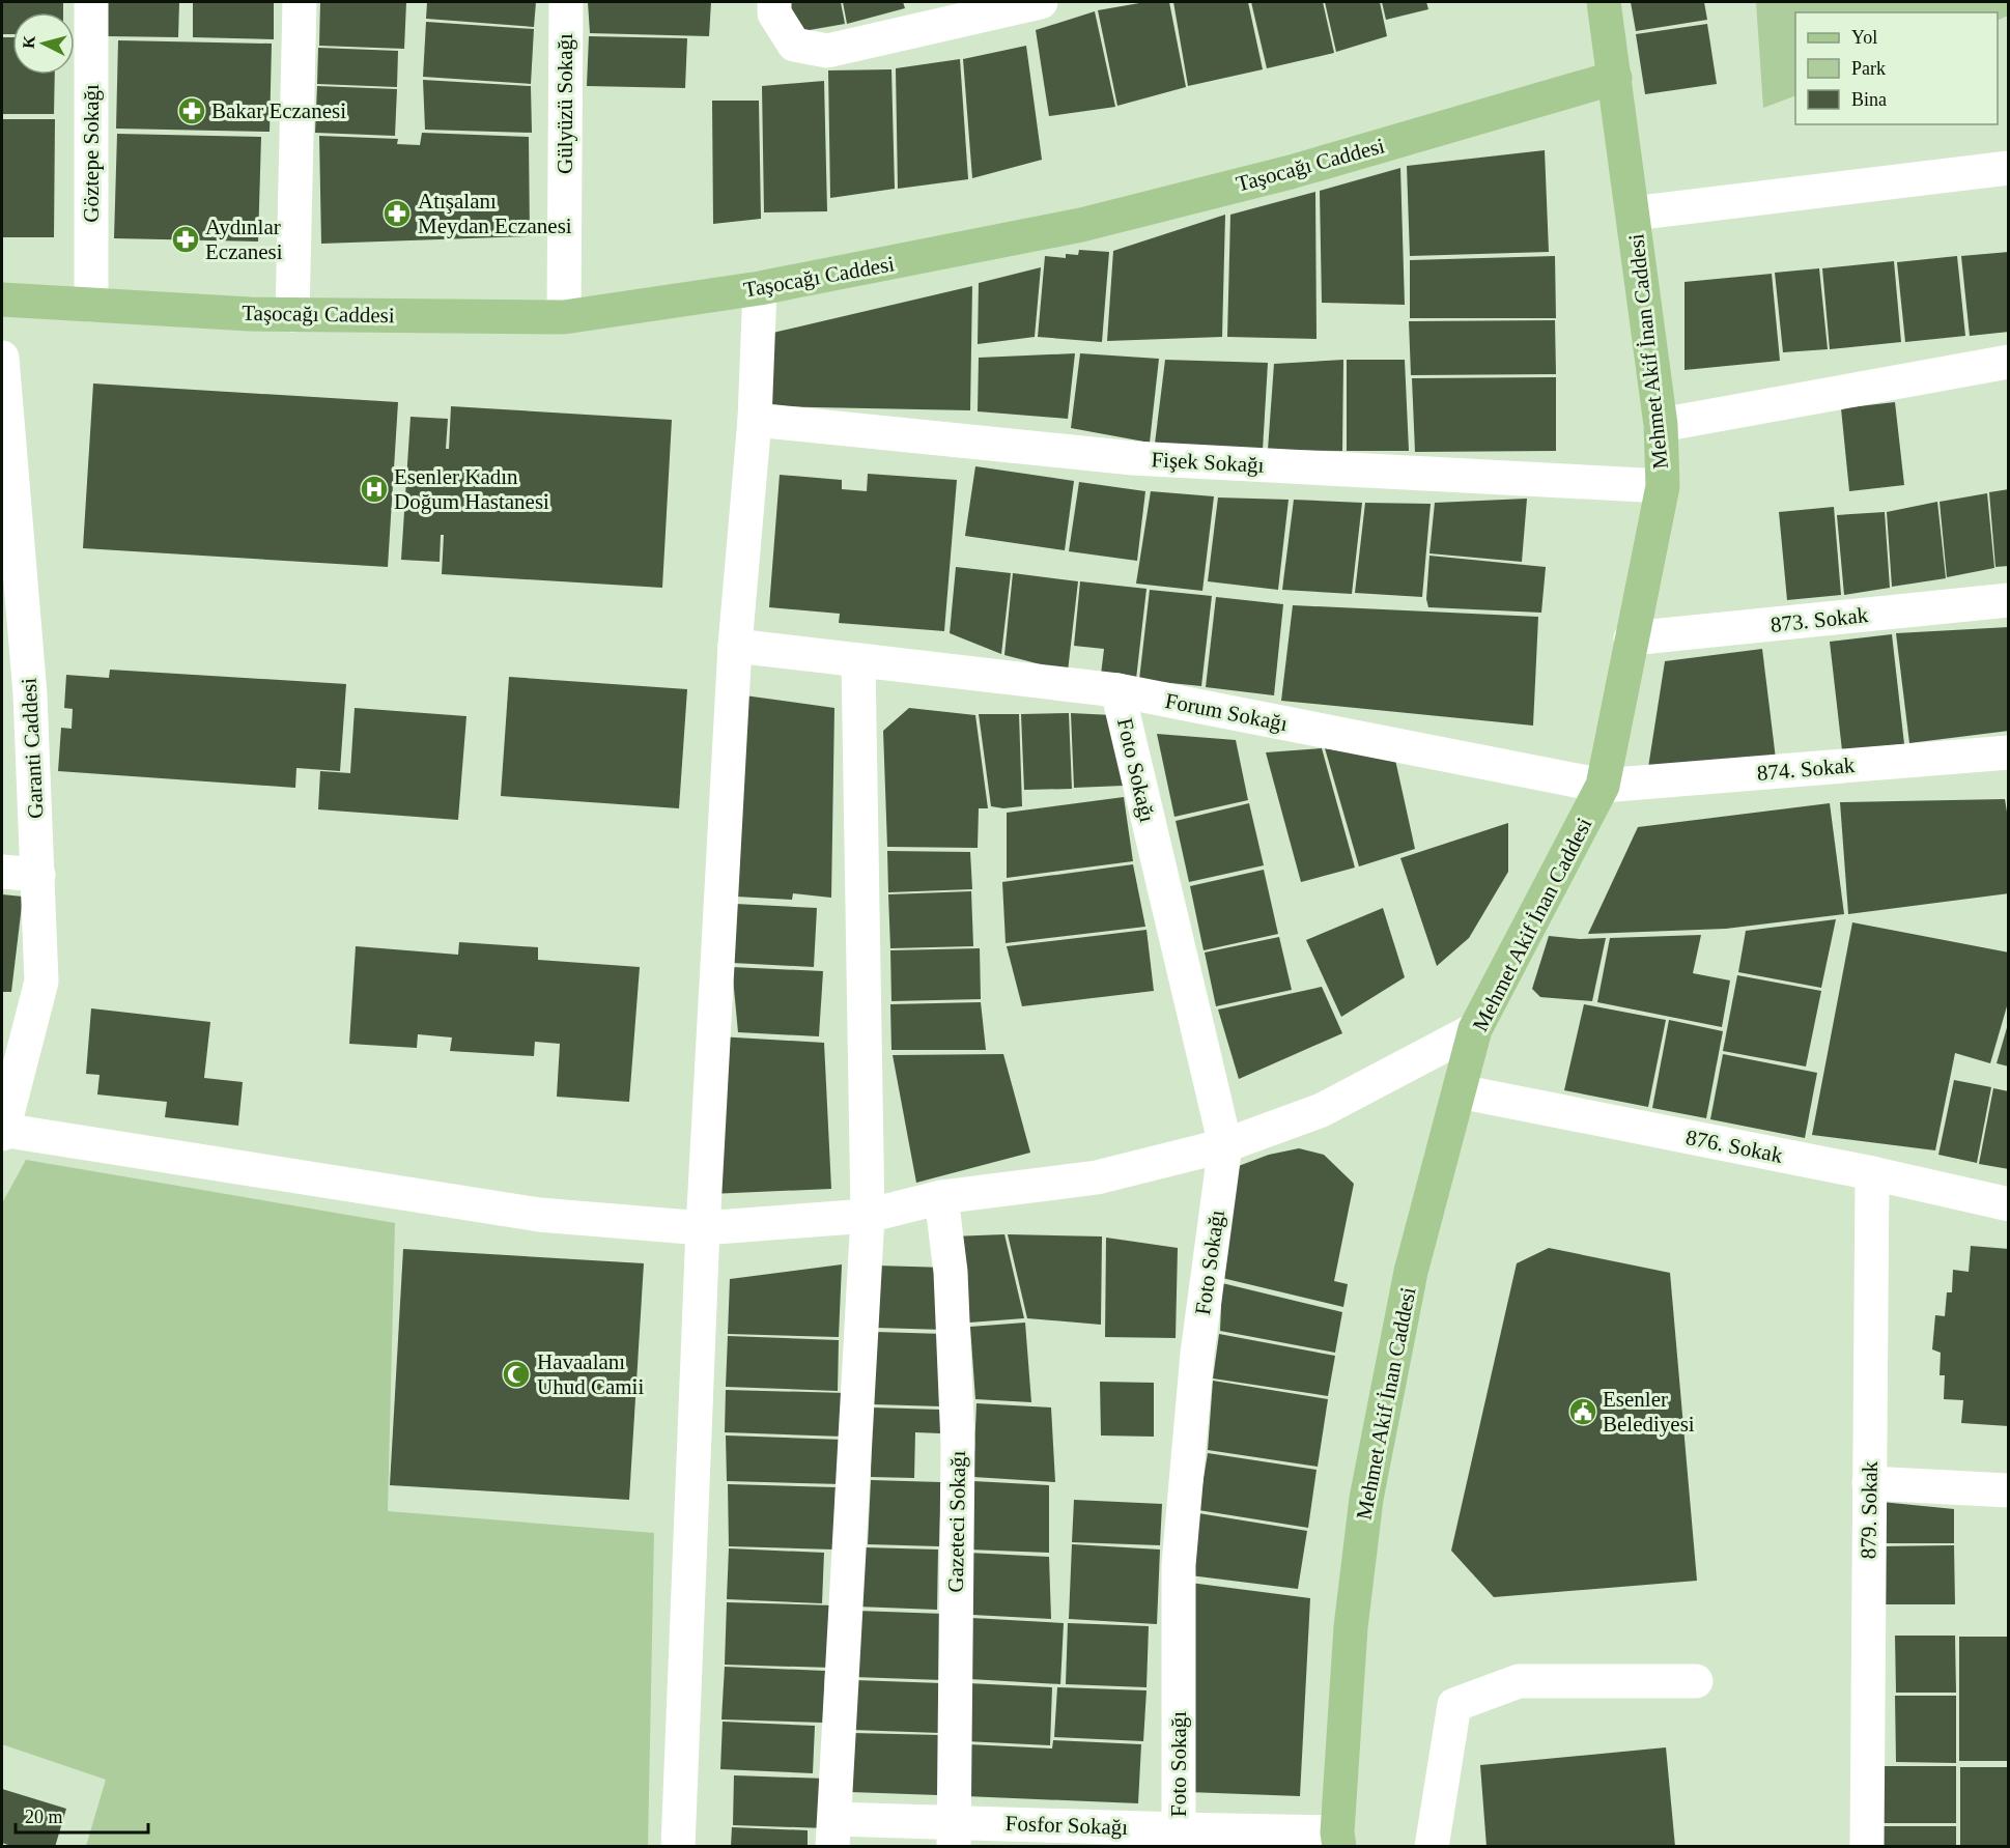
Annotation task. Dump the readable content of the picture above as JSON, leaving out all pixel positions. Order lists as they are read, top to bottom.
{
  "streets": {
    "main road": ["Taşocağı Caddesi", "Mehmet Akif İnan Caddesi"],
    "street": [
      "Gülyüzü Sokağı",
      "Göztepe Sokağı",
      "Fişek Sokağı",
      "873. Sokak",
      "Forum Sokağı",
      "Garanti Caddesi",
      "874. Sokak",
      "Foto Sokağı",
      "876. Sokak",
      "879. Sokak",
      "Gazeteci Sokağı",
      "Fosfor Sokağı"
    ]
  },
  "crossings": [
    ["Gülyüzü Sokağı", "Taşocağı Caddesi"],
    ["Göztepe Sokağı", "Taşocağı Caddesi"],
    ["Taşocağı Caddesi", "Mehmet Akif İnan Caddesi"],
    ["Mehmet Akif İnan Caddesi", "Fişek Sokağı"],
    ["Mehmet Akif İnan Caddesi", "873. Sokak"],
    ["Mehmet Akif İnan Caddesi", "Forum Sokağı"],
    ["Mehmet Akif İnan Caddesi", "874. Sokak"],
    ["Mehmet Akif İnan Caddesi", "876. Sokak"],
    ["Mehmet Akif İnan Caddesi", "Fosfor Sokağı"],
    ["Forum Sokağı", "874. Sokak"],
    ["Forum Sokağı", "Foto Sokağı"],
    ["Foto Sokağı", "Fosfor Sokağı"],
    ["876. Sokak", "879. Sokak"],
    ["Gazeteci Sokağı", "Fosfor Sokağı"]
  ],
  "places": {
    "pharmacy": ["Bakar Eczanesi", "Atışalanı Meydan Eczanesi", "Aydınlar Eczanesi"],
    "hospital": ["Esenler Kadın Doğum Hastanesi"],
    "mosque": ["Havaalanı Uhud Camii"],
    "public building": ["Esenler Belediyesi"]
  },
  "legend": ["Yol", "Park", "Bina"],
  "scale_bar": "20 m",
  "north": "left"
}
